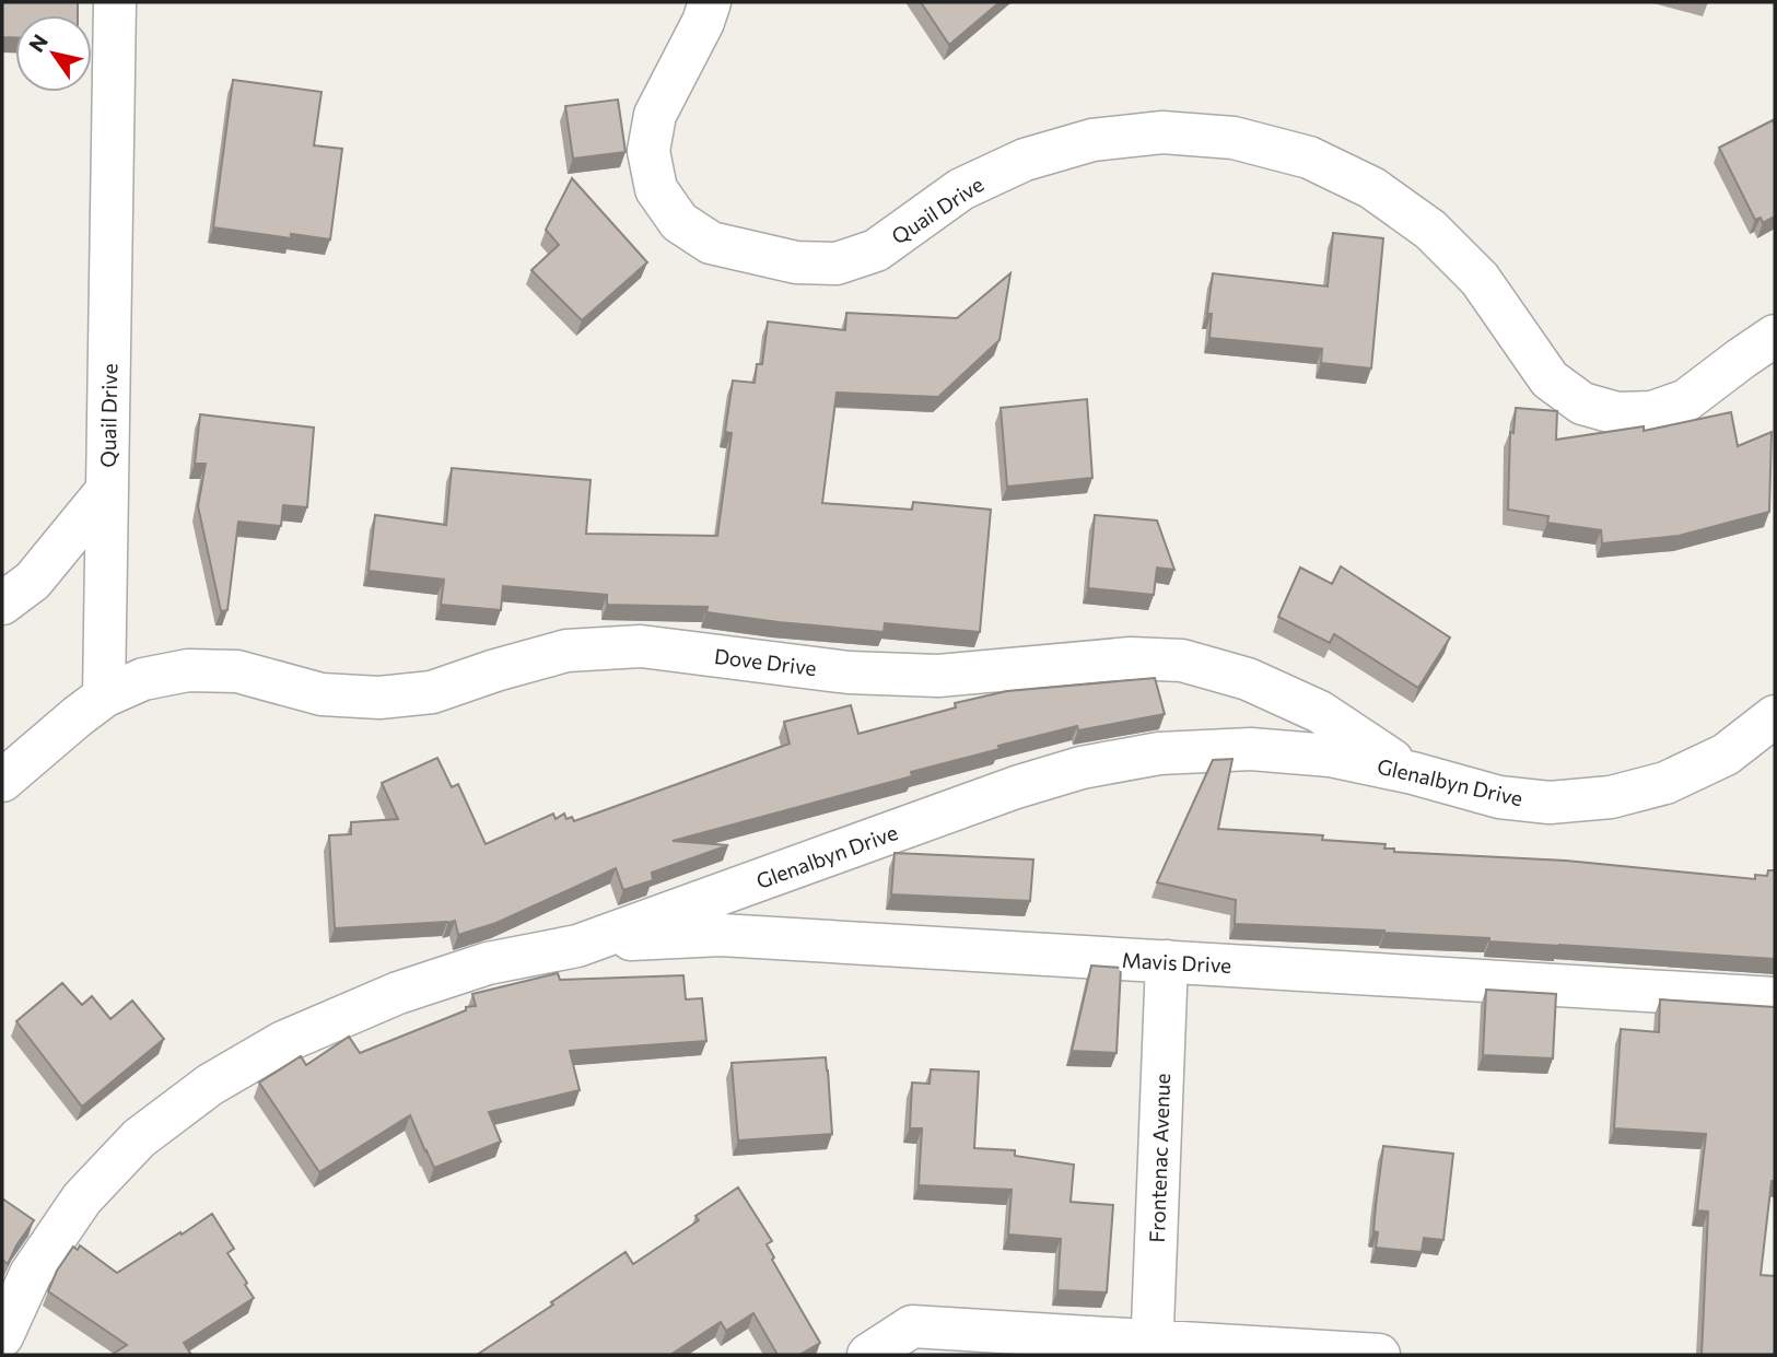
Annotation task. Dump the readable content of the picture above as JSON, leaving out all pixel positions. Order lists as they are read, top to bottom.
{
  "streets": {
    "street": [
      "Quail Drive",
      "Dove Drive",
      "Glenalbyn Drive",
      "Mavis Drive",
      "Frontenac Avenue"
    ]
  },
  "crossings": [
    ["Quail Drive", "Dove Drive"],
    ["Dove Drive", "Glenalbyn Drive"],
    ["Glenalbyn Drive", "Mavis Drive"],
    ["Mavis Drive", "Frontenac Avenue"]
  ],
  "north": "top left"
}
